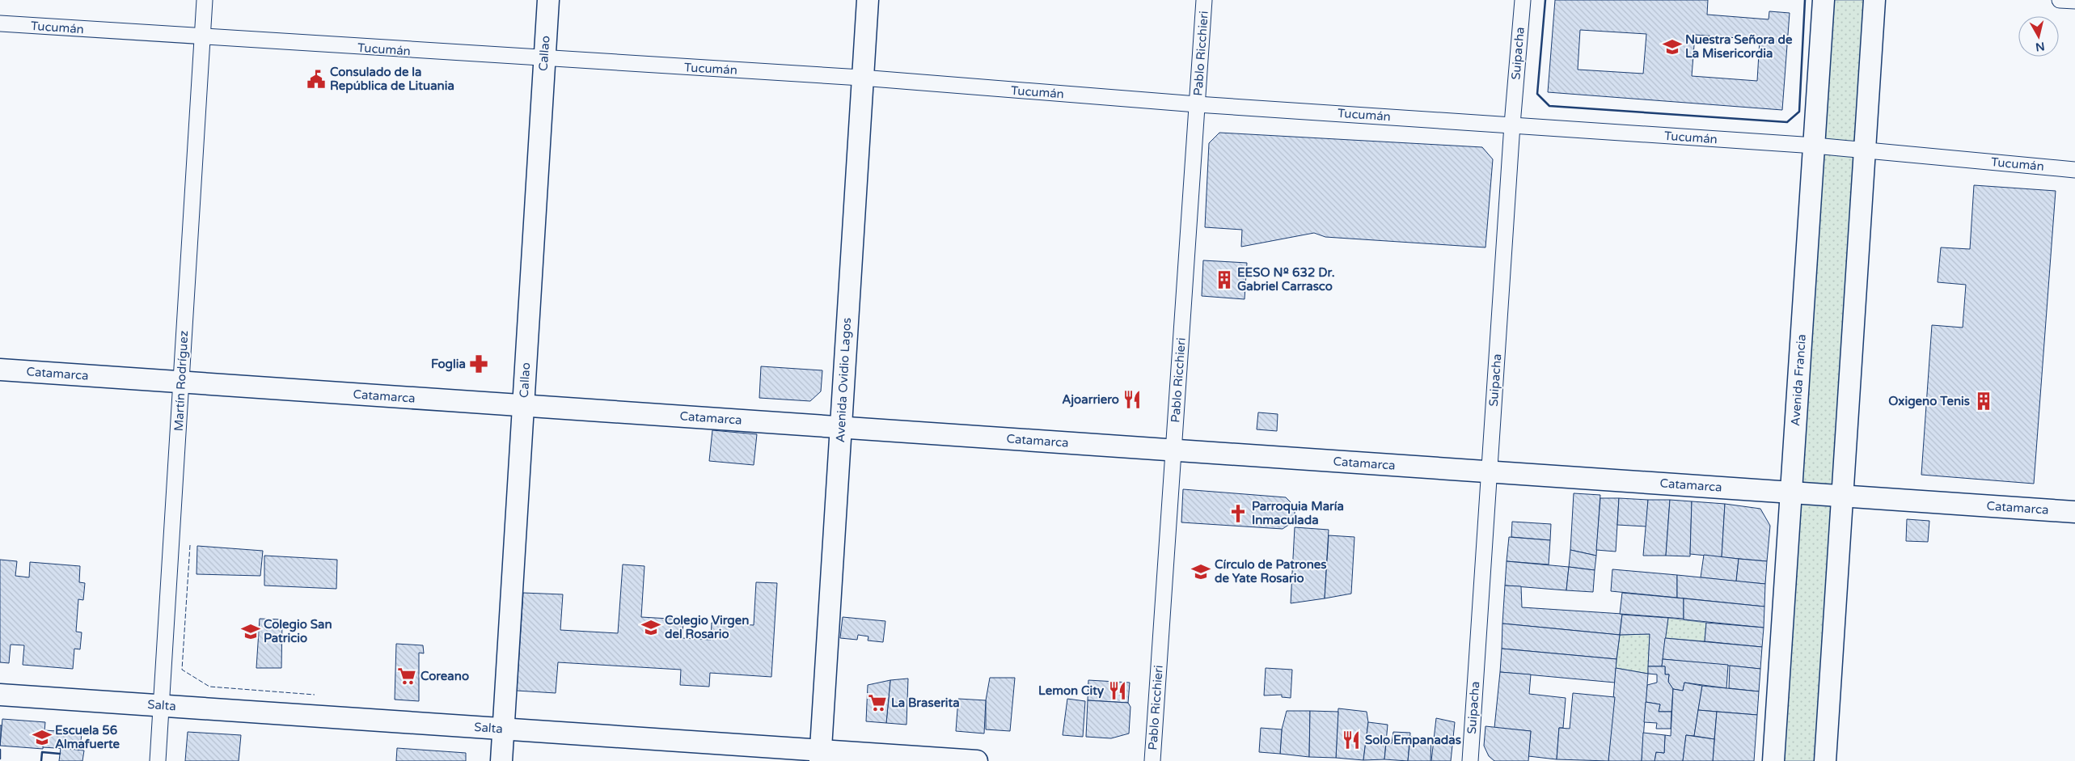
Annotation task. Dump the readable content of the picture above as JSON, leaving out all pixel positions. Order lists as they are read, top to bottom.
{
  "streets": {
    "main road": [
      "Callao",
      "Catamarca",
      "Avenida Ovidio Lagos",
      "Avenida Francia",
      "Salta"
    ],
    "street": [
      "Tucumán",
      "Pablo Ricchieri",
      "Suipacha",
      "Martín Rodríguez"
    ]
  },
  "crossings": [
    ["Tucumán", "Callao"],
    ["Tucumán", "Pablo Ricchieri"],
    ["Tucumán", "Suipacha"],
    ["Tucumán", "Avenida Ovidio Lagos"],
    ["Tucumán", "Avenida Francia"],
    ["Tucumán", "Martín Rodríguez"],
    ["Callao", "Catamarca"],
    ["Callao", "Salta"],
    ["Pablo Ricchieri", "Catamarca"],
    ["Suipacha", "Catamarca"],
    ["Catamarca", "Avenida Ovidio Lagos"],
    ["Catamarca", "Avenida Francia"],
    ["Catamarca", "Martín Rodríguez"],
    ["Avenida Ovidio Lagos", "Salta"],
    ["Martín Rodríguez", "Salta"]
  ],
  "places": {
    "school or university": [
      "Nuestra Señora de La Misericordia",
      "Círculo de Patrones de Yate Rosario",
      "Colegio Virgen del Rosario",
      "Colegio San Patricio",
      "Escuela 56 Almafuerte"
    ],
    "public building": ["Consulado de la República de Lituania"],
    "building": ["EESO Nº 632 Dr. Gabriel Carrasco", "Oxigeno Tenis"],
    "pharmacy": ["Foglia"],
    "restaurant": ["Ajoarriero", "Lemon City", "Solo Empanadas"],
    "church": ["Parroquia María Inmaculada"],
    "supermarket": ["Coreano", "La Braserita"]
  },
  "north": "bottom"
}
